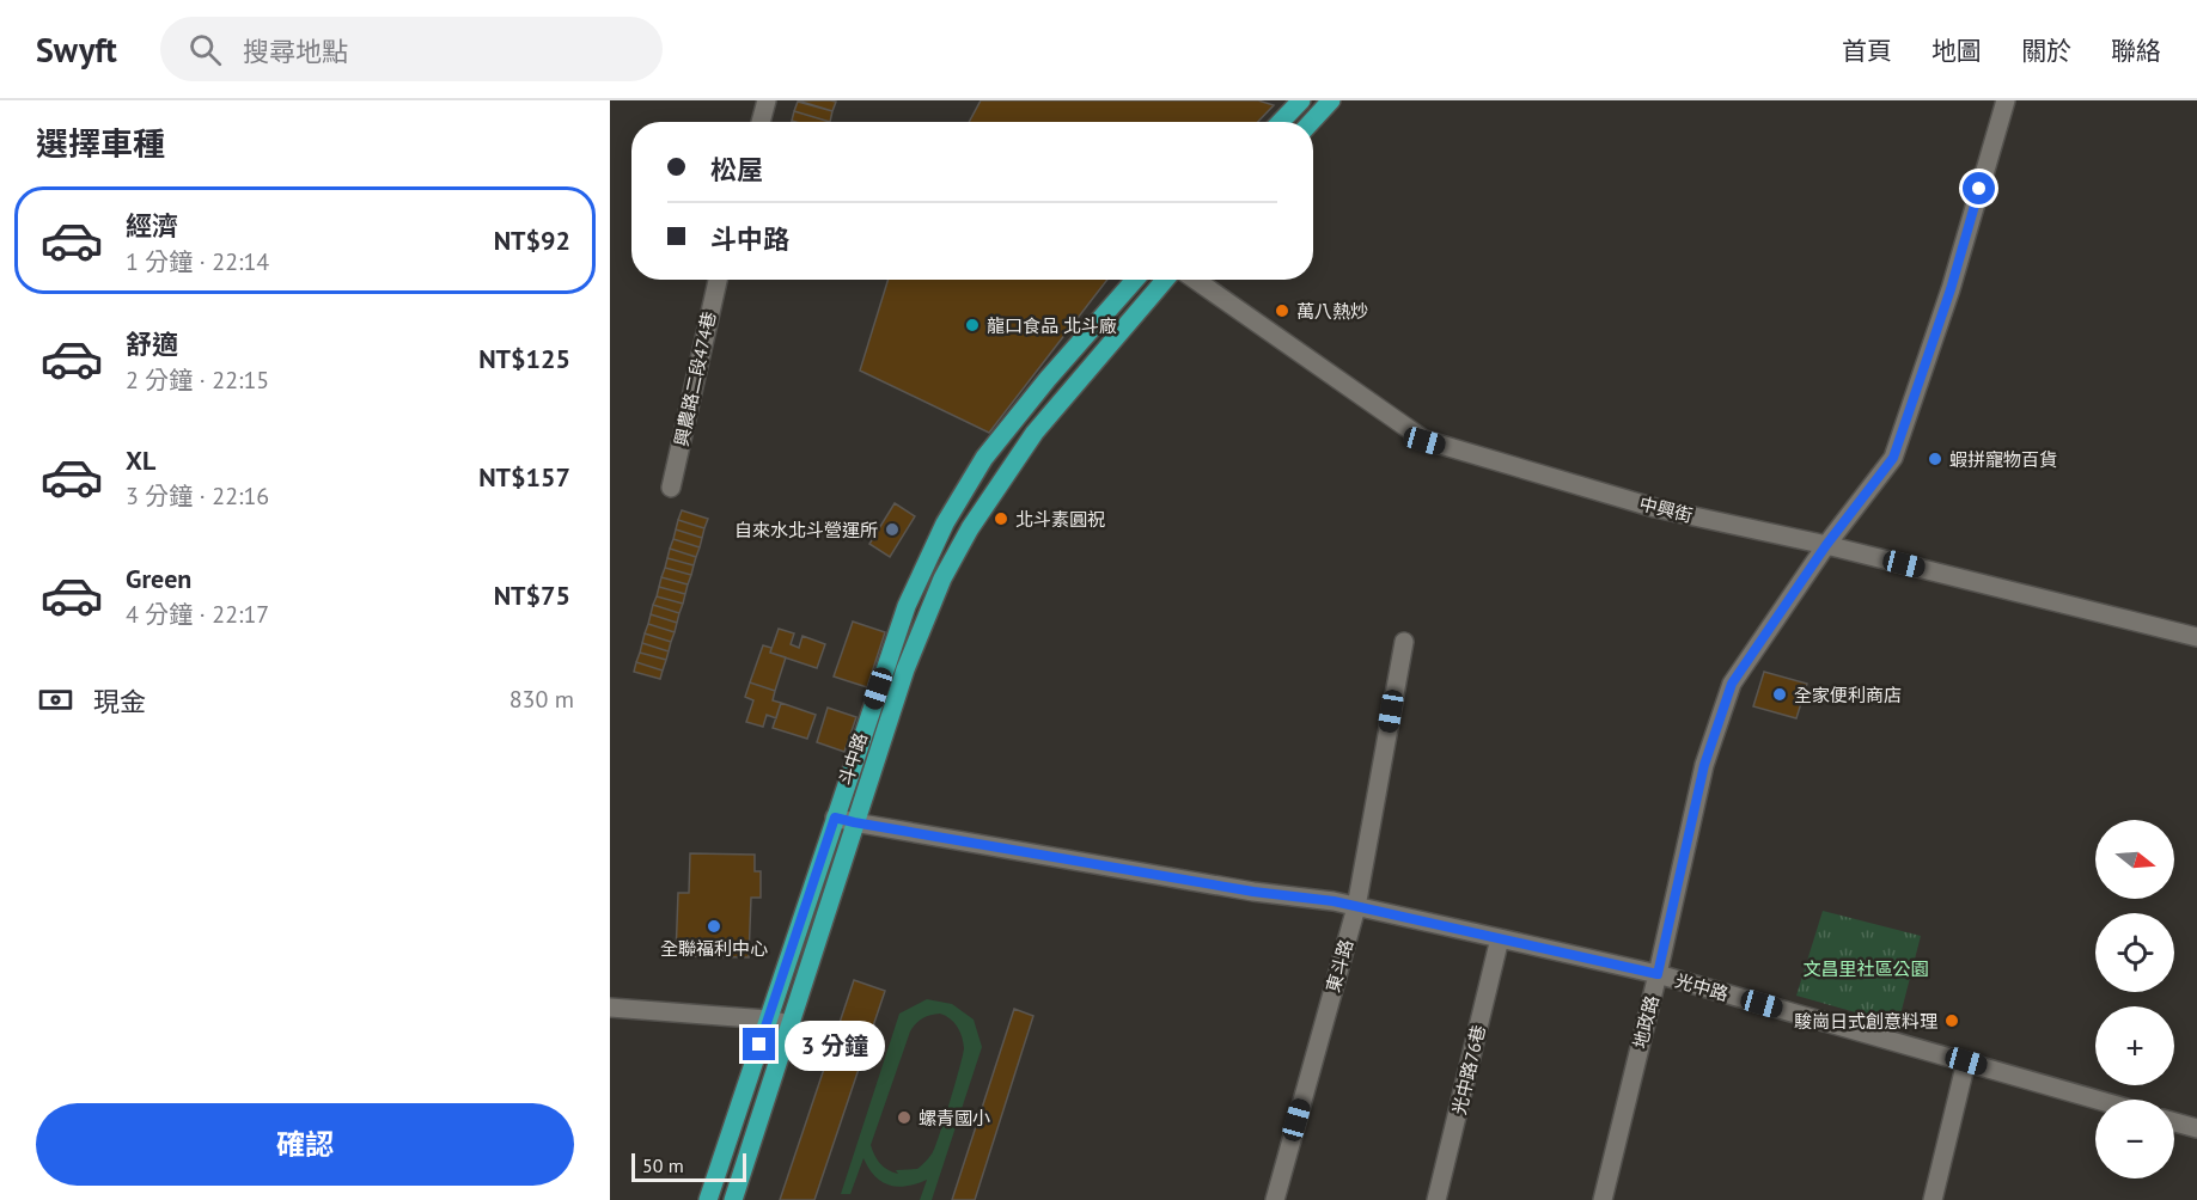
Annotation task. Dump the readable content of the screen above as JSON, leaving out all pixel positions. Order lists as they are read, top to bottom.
{
  "streets": {
    "main road": ["斗中路"],
    "street": [
      "興農路二段474巷",
      "中興街",
      "東斗路",
      "光中路",
      "地政路",
      "光中路76巷"
    ]
  },
  "crossings": [
    ["中興街", "地政路"],
    ["斗中路", "光中路"],
    ["東斗路", "光中路"],
    ["光中路", "地政路"],
    ["光中路", "光中路76巷"]
  ],
  "parks": ["文昌里社區公園"],
  "places": [
    "萬八熱炒",
    "龍口食品 北斗廠",
    "蝦拼寵物百貨",
    "北斗素圓祝",
    "自來水北斗營運所",
    "全家便利商店",
    "全聯福利中心",
    "駿崗日式創意料理",
    "螺青國小"
  ],
  "scale_bar": "50 m",
  "north": "right",
  "page": {
    "header": "Swyft",
    "search": "搜尋地點",
    "nav": [
      "首頁",
      "地圖",
      "關於",
      "聯絡"
    ],
    "heading": "選擇車種",
    "banner": ["松屋", "斗中路"],
    "list": [
      {
        "name": "經濟",
        "note": "1 分鐘 · 22:14",
        "value": "NT$92"
      },
      {
        "name": "舒適",
        "note": "2 分鐘 · 22:15",
        "value": "NT$125"
      },
      {
        "name": "XL",
        "note": "3 分鐘 · 22:16",
        "value": "NT$157"
      },
      {
        "name": "Green",
        "note": "4 分鐘 · 22:17",
        "value": "NT$75"
      }
    ],
    "pay": ["現金", "830 m"],
    "map_buttons": ["+", "−"],
    "bubble": "3 分鐘",
    "buttons": "確認",
    "scale": "50 m"
  }
}
